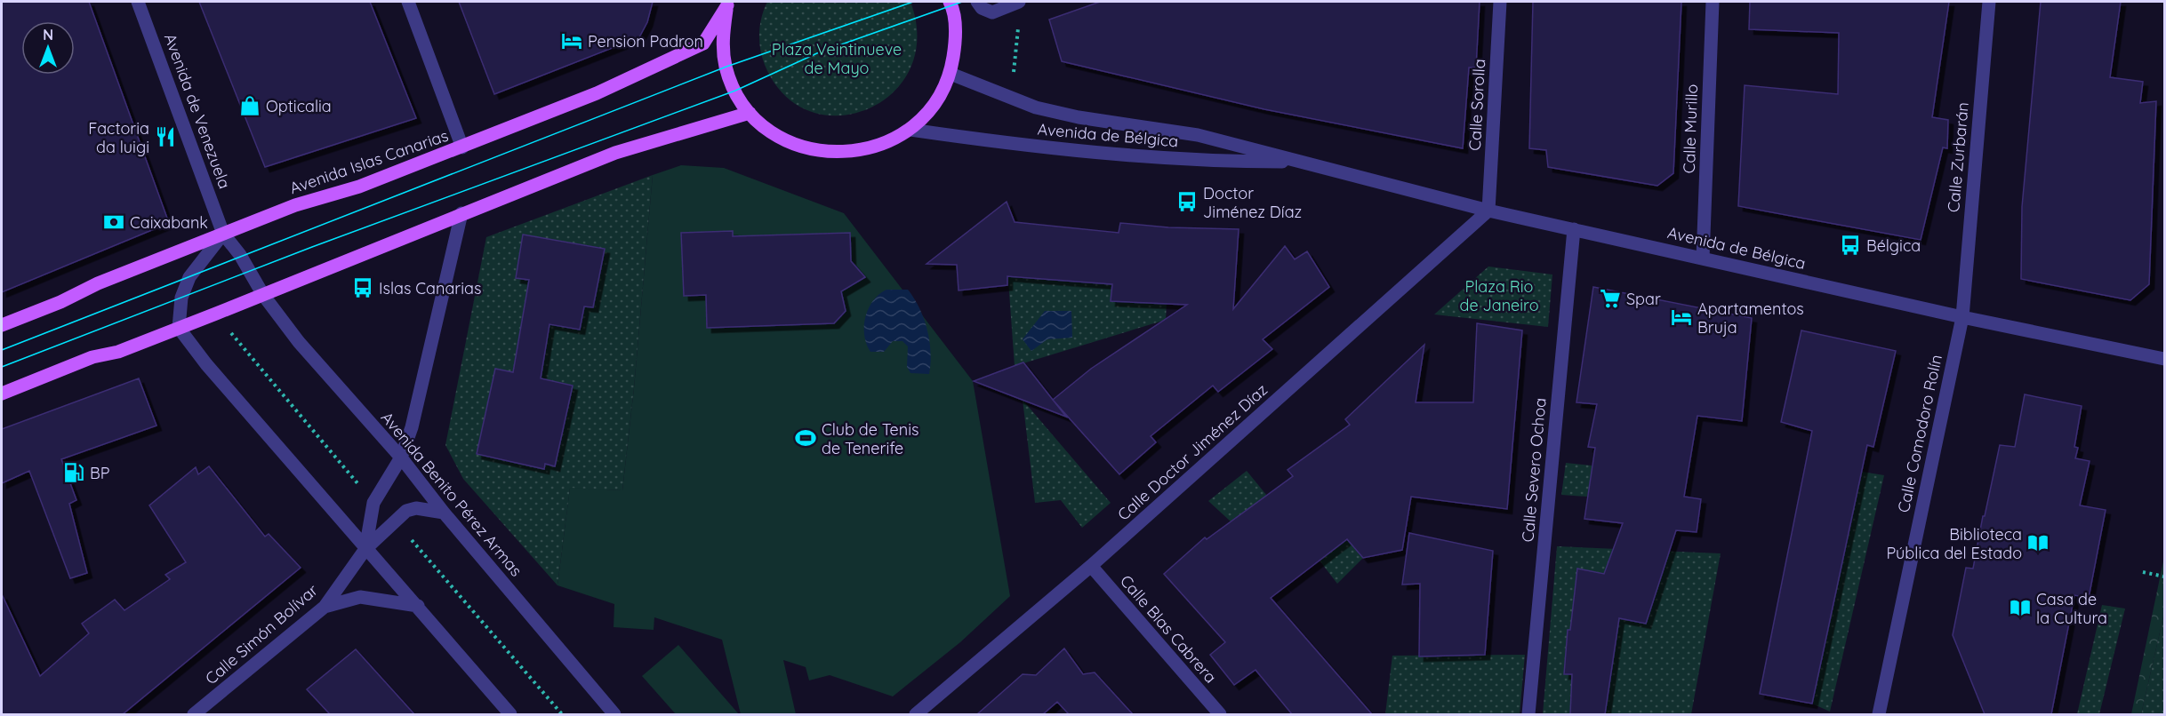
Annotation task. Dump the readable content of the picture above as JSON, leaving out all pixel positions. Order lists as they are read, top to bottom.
{
  "streets": {
    "main road": ["Avenida Islas Canarias"],
    "street": [
      "Calle Sorolla",
      "Avenida de Venezuela",
      "Calle Murillo",
      "Avenida de Bélgica",
      "Calle Zurbarán",
      "Calle Comodoro Rolín",
      "Calle Doctor Jiménez Díaz",
      "Calle Severo Ochoa",
      "Avenida Benito Pérez Armas",
      "Calle Blas Cabrera",
      "Calle Simón Bolívar"
    ]
  },
  "crossings": [
    ["Calle Sorolla", "Avenida de Bélgica"],
    ["Calle Sorolla", "Calle Doctor Jiménez Díaz"],
    ["Avenida de Venezuela", "Avenida Islas Canarias"],
    ["Avenida de Venezuela", "Avenida Benito Pérez Armas"],
    ["Calle Murillo", "Avenida de Bélgica"],
    ["Avenida de Bélgica", "Calle Zurbarán"],
    ["Avenida de Bélgica", "Calle Comodoro Rolín"],
    ["Avenida de Bélgica", "Calle Doctor Jiménez Díaz"],
    ["Avenida de Bélgica", "Calle Severo Ochoa"],
    ["Calle Zurbarán", "Calle Comodoro Rolín"],
    ["Calle Doctor Jiménez Díaz", "Calle Blas Cabrera"]
  ],
  "parks": ["Plaza Veintinueve de Mayo", "Plaza Rio de Janeiro"],
  "places": {
    "hotel": ["Pension Padron", "Apartamentos Bruja"],
    "shop": ["Opticalia"],
    "restaurant": ["Factoria da luigi"],
    "bus stop": ["Doctor Jiménez Díaz", "Bélgica", "Islas Canarias"],
    "bank": ["Caixabank"],
    "supermarket": ["Spar"],
    "sports": ["Club de Tenis de Tenerife"],
    "fuel station": ["BP"],
    "library": ["Biblioteca Pública del Estado", "Casa de la Cultura"]
  },
  "north": "top"
}
